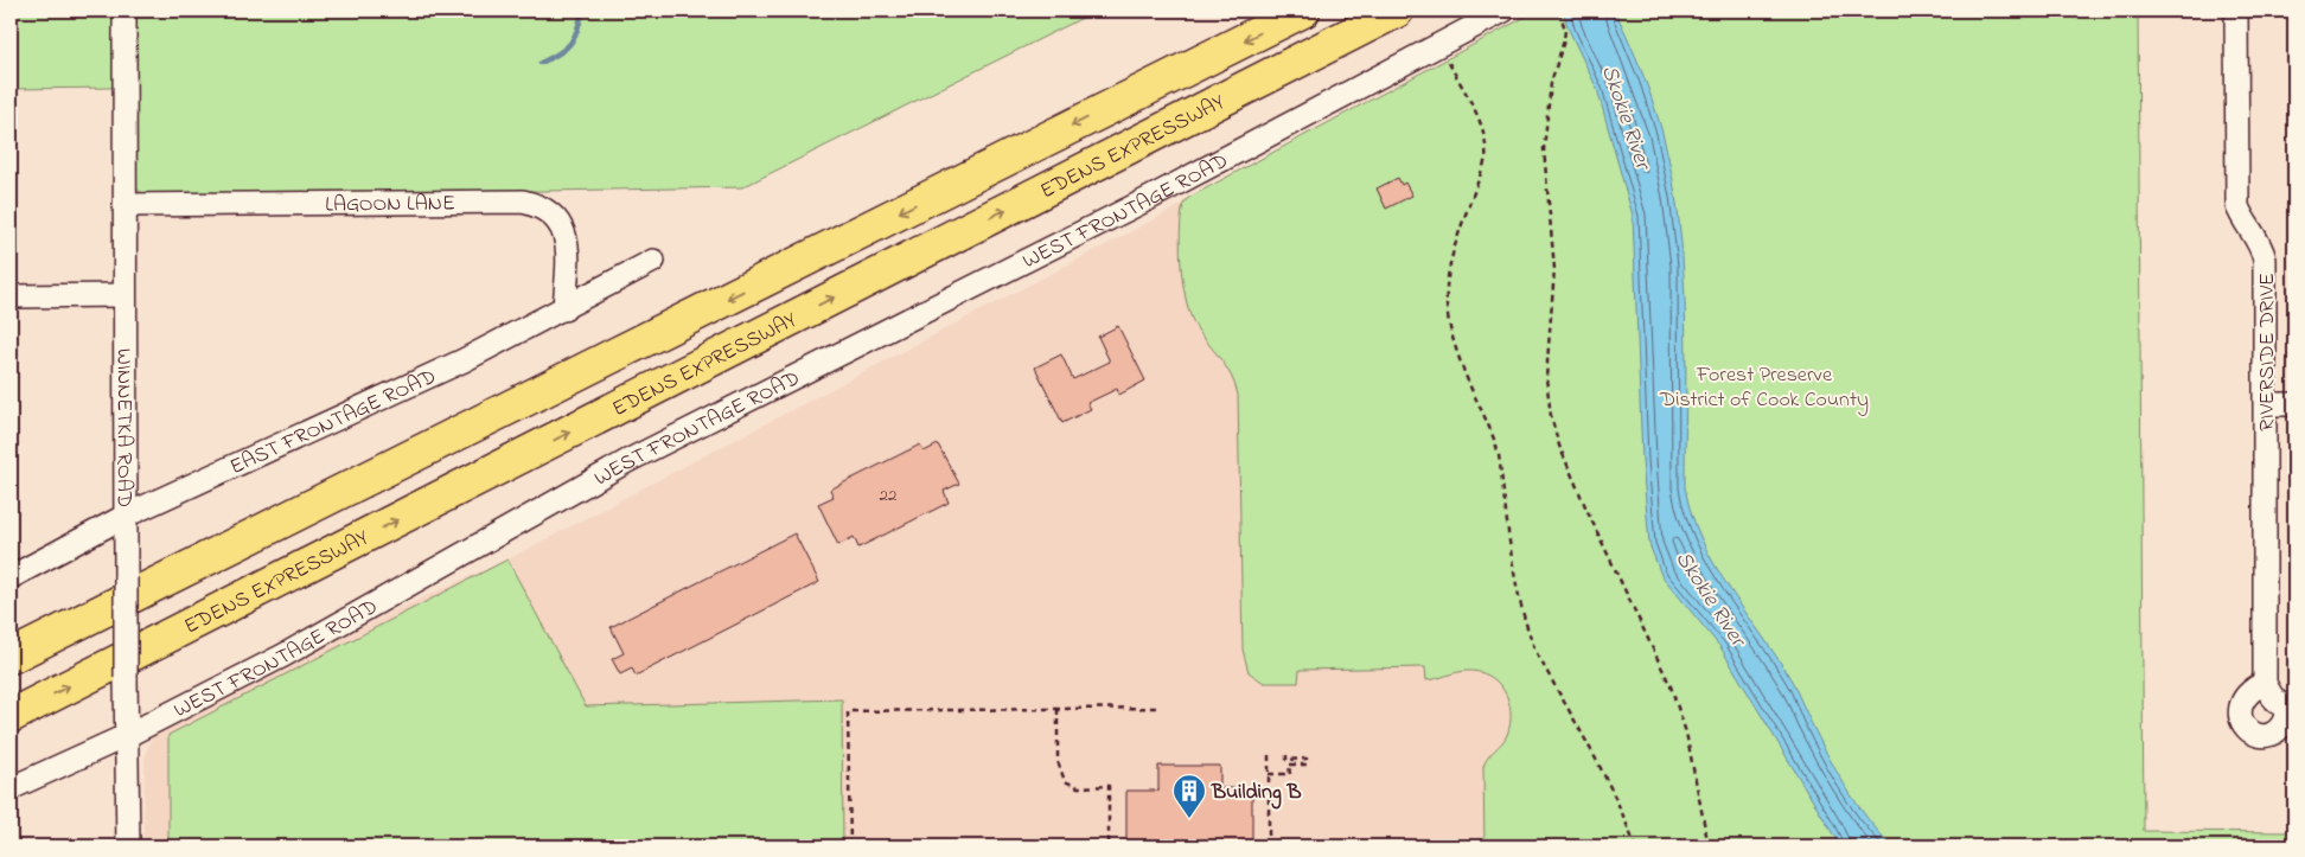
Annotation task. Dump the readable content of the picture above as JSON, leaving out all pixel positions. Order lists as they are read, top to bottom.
{
  "streets": {
    "highway": ["EDENS EXPRESSWAY"],
    "street": [
      "LAGOON LANE",
      "WEST FRONTAGE ROAD",
      "RIVERSIDE DRIVE",
      "EAST FRONTAGE ROAD",
      "WINNETKA ROAD"
    ]
  },
  "crossings": [
    ["LAGOON LANE", "EAST FRONTAGE ROAD"],
    ["LAGOON LANE", "WINNETKA ROAD"],
    ["WEST FRONTAGE ROAD", "WINNETKA ROAD"],
    ["EAST FRONTAGE ROAD", "WINNETKA ROAD"]
  ],
  "water": ["Skokie River"],
  "parks": ["Forest Preserve District of Cook County"],
  "places": {
    "building": ["Building B"]
  },
  "house_numbers": ["22"]
}
